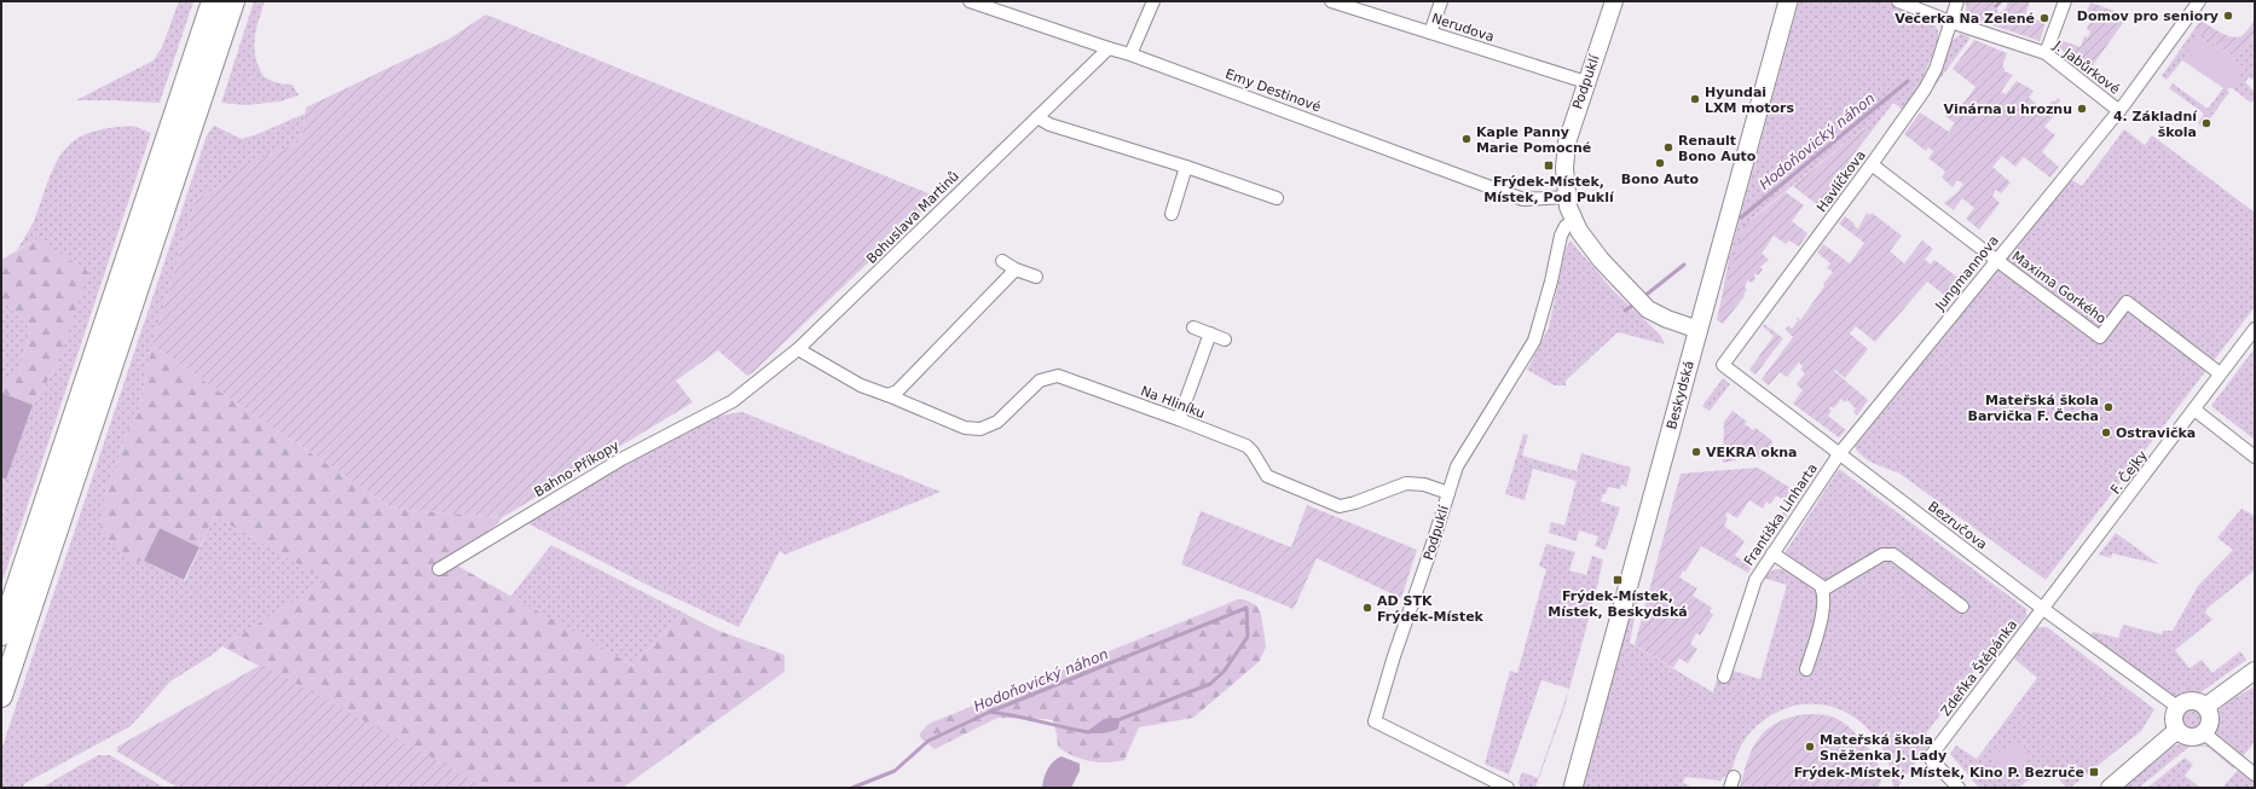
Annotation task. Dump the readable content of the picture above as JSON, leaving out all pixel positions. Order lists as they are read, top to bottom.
{
  "streets": {
    "main road": ["Beskydská"],
    "street": [
      "Nerudova",
      "J. Jabůrkové",
      "Podpuklí",
      "Emy Destinové",
      "Havlíčkova",
      "Bohuslava Martinů",
      "Jungmannova",
      "Maxima Gorkého",
      "Na Hliníku",
      "Bahno-Příkopy",
      "F. Čejky",
      "Františka Linharta",
      "Bezručova",
      "Zdeňka Štěpánka"
    ]
  },
  "crossings": [
    ["Nerudova", "Podpuklí"],
    ["J. Jabůrkové", "Havlíčkova"],
    ["J. Jabůrkové", "Jungmannova"],
    ["Podpuklí", "Emy Destinové"],
    ["Podpuklí", "Beskydská"],
    ["Podpuklí", "Na Hliníku"],
    ["Emy Destinové", "Bohuslava Martinů"],
    ["Havlíčkova", "Maxima Gorkého"],
    ["Havlíčkova", "Bezručova"],
    ["Bohuslava Martinů", "Na Hliníku"],
    ["Bohuslava Martinů", "Bahno-Příkopy"],
    ["Jungmannova", "Maxima Gorkého"],
    ["Jungmannova", "Františka Linharta"],
    ["Jungmannova", "Bezručova"],
    ["Maxima Gorkého", "F. Čejky"],
    ["F. Čejky", "Bezručova"],
    ["F. Čejky", "Zdeňka Štěpánka"],
    ["Františka Linharta", "Bezručova"],
    ["Bezručova", "Zdeňka Štěpánka"]
  ],
  "water": ["Hodoňovický náhon"],
  "places": {
    "other": [
      "Domov pro seniory",
      "Večerka Na Zelené",
      "Hyundai LXM motors",
      "Vinárna u hroznu",
      "4. Základní škola",
      "Kaple Panny Marie Pomocné",
      "Renault Bono Auto",
      "Bono Auto",
      "Mateřská škola Barvička F. Čecha",
      "Ostravička",
      "VEKRA okna",
      "AD STK Frýdek-Místek",
      "Mateřská škola Sněženka J. Lady"
    ],
    "transit": ["Frýdek-Místek, Místek, Pod Puklí", "Frýdek-Místek, Místek, Beskydská", "Frýdek-Místek, Místek, Kino P. Bezruče"]
  }
}
